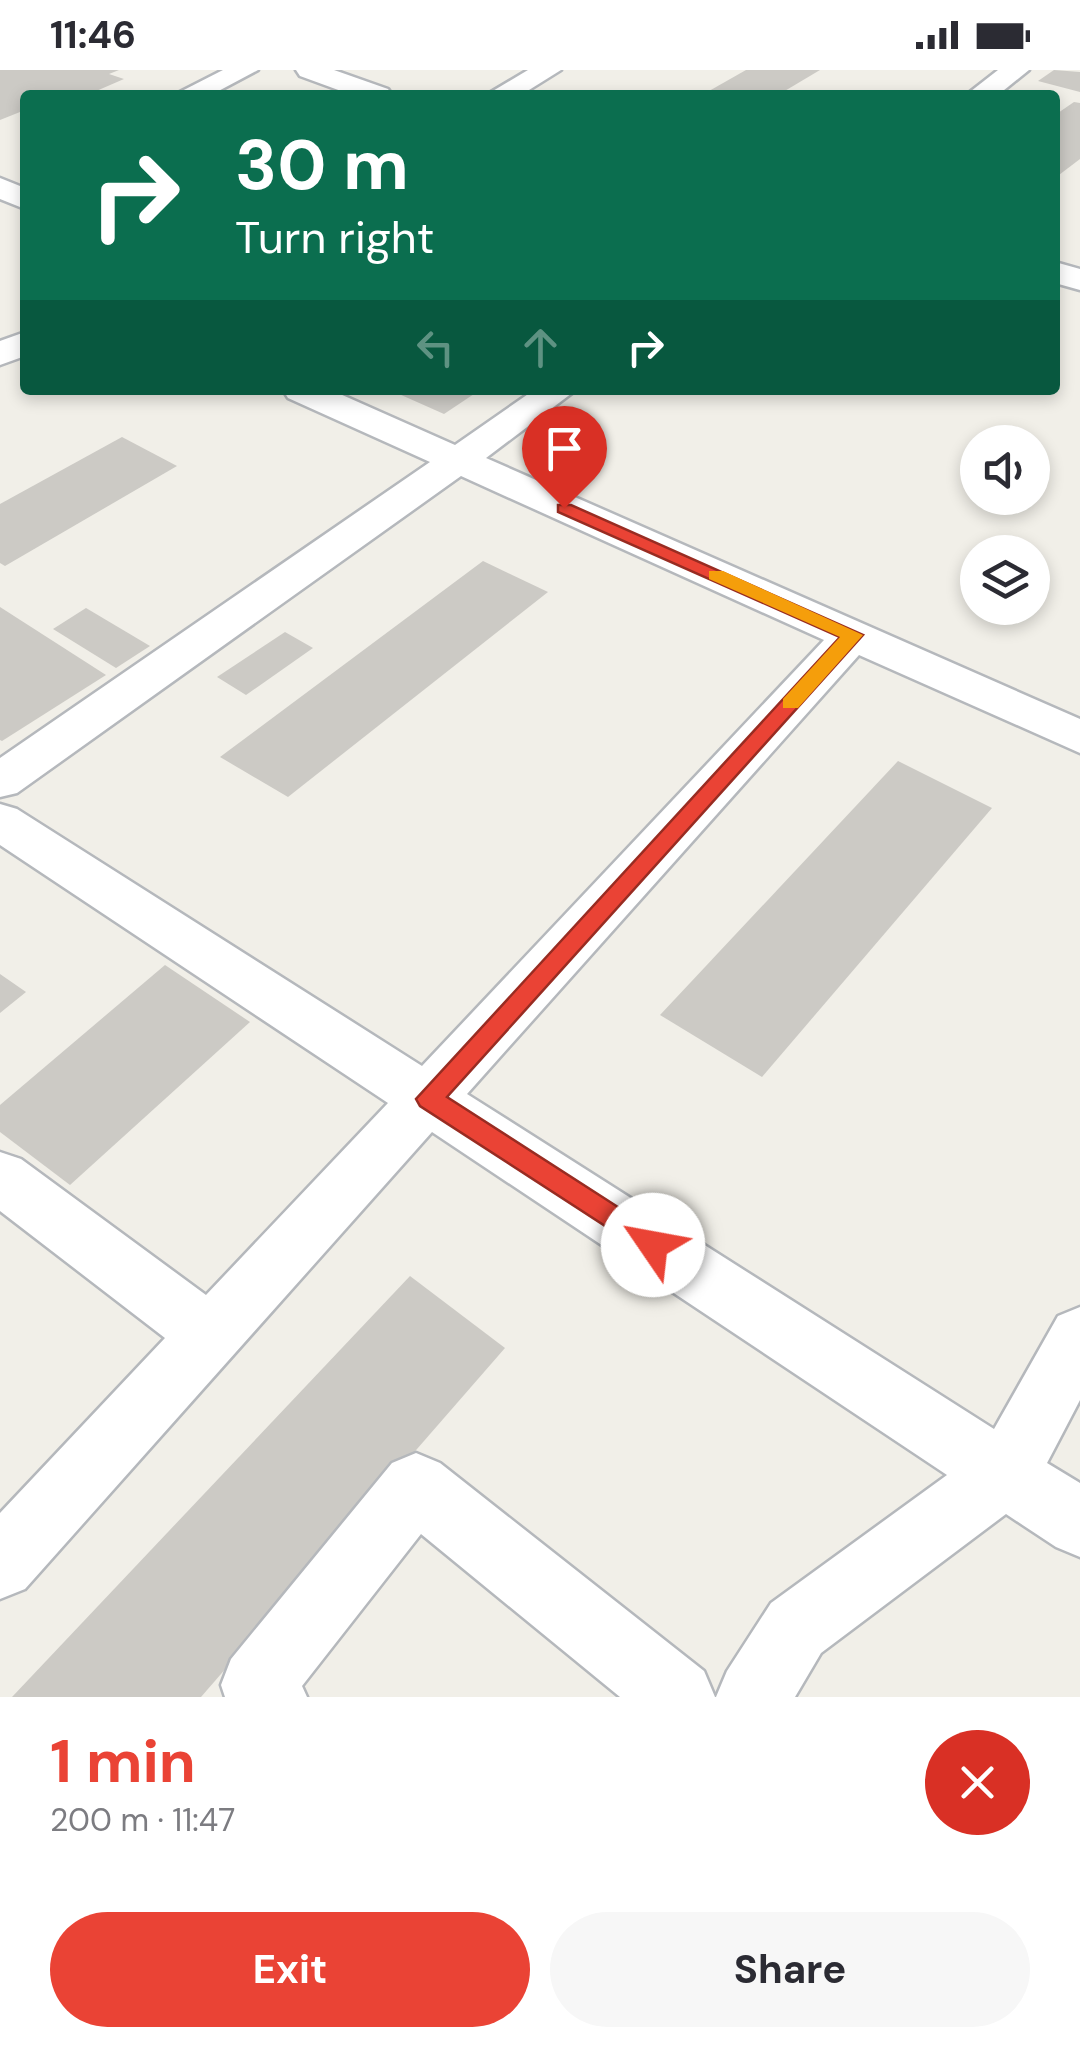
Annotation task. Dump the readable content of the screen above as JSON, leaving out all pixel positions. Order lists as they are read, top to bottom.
{
  "page": {
    "status": "11:46",
    "turn": ["30 m", "Turn right"],
    "heading": ["1 min", "200 m · 11:47"],
    "buttons": ["Exit", "Share"]
  }
}
